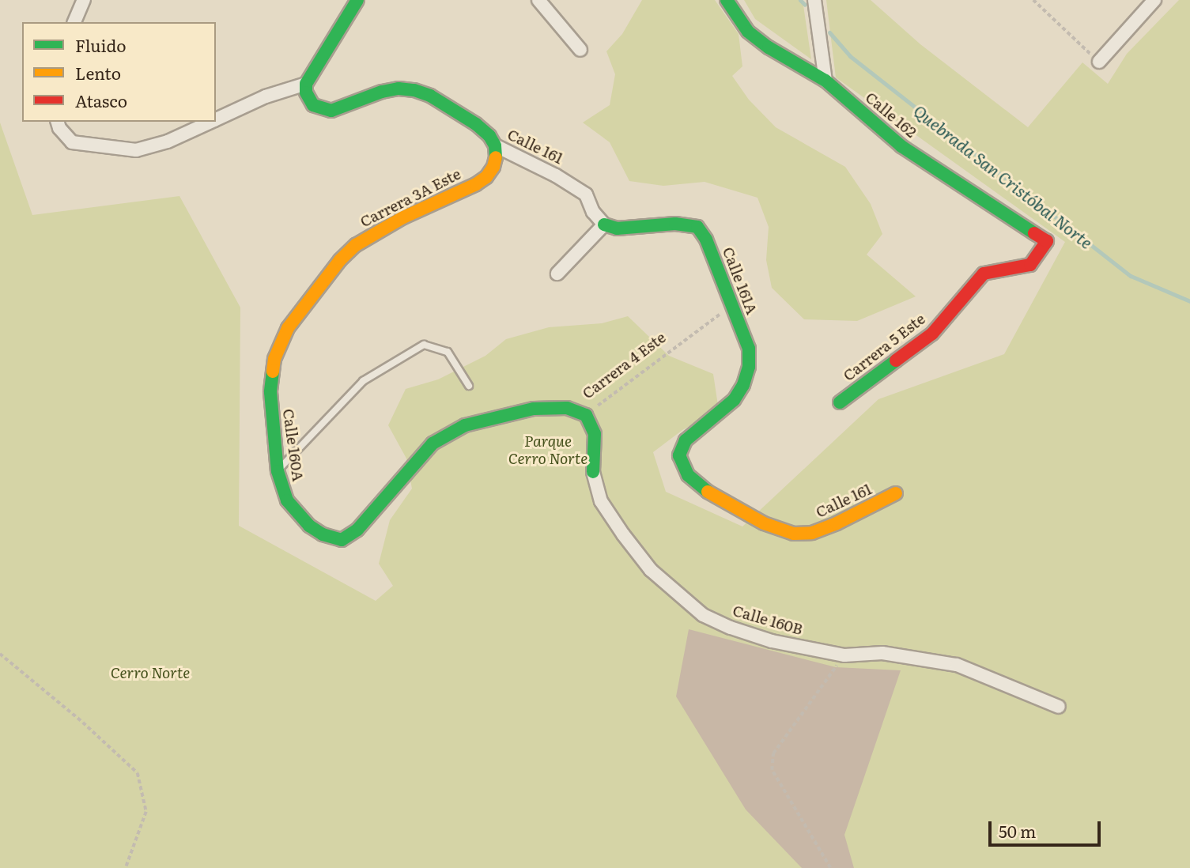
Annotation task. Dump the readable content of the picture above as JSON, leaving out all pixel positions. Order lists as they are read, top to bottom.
{
  "streets": {
    "street": [
      "Calle 162",
      "Calle 161",
      "Carrera 3A Este",
      "Calle 161A",
      "Carrera 5 Este",
      "Carrera 4 Este",
      "Calle 160A",
      "Calle 160B"
    ]
  },
  "crossings": [
    ["Calle 162", "Carrera 5 Este"],
    ["Calle 161", "Carrera 3A Este"],
    ["Calle 161", "Calle 161A"],
    ["Carrera 3A Este", "Calle 160A"],
    ["Calle 161A", "Carrera 4 Este"],
    ["Carrera 4 Este", "Calle 160A"],
    ["Carrera 4 Este", "Calle 160B"]
  ],
  "water": ["Quebrada San Cristóbal Norte"],
  "parks": ["Parque Cerro Norte", "Cerro Norte"],
  "legend": ["Fluido", "Lento", "Atasco"],
  "scale_bar": "50 m"
}
